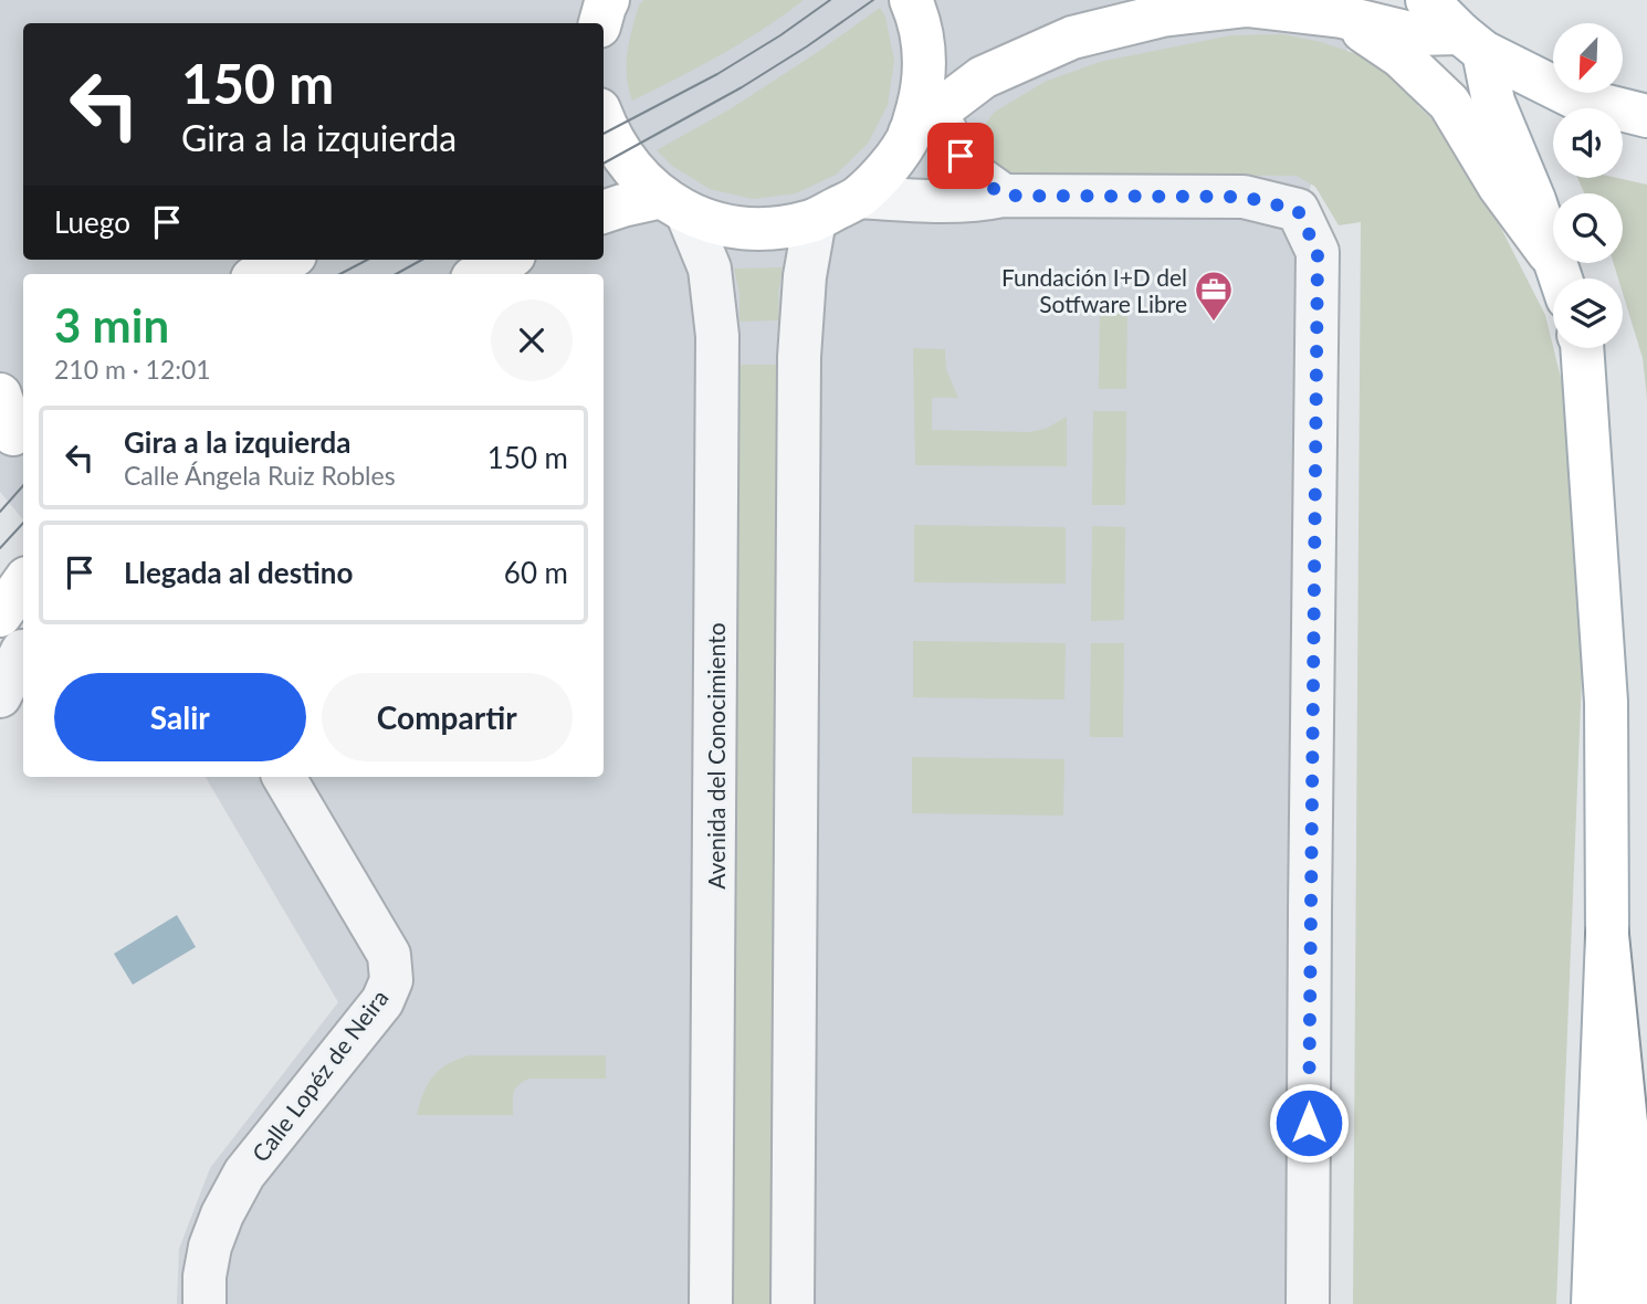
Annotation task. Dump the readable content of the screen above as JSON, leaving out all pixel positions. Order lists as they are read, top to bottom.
{
  "streets": {
    "street": ["Avenida del Conocimiento", "Calle Lopéz de Neira"]
  },
  "places": {
    "office": ["Fundación I+D del Sotfware Libre"]
  },
  "north": "bottom left",
  "page": {
    "turn": ["150 m", "Gira a la izquierda"],
    "then": "Luego",
    "heading": ["3 min", "210 m · 12:01"],
    "list": [
      {
        "name": "Gira a la izquierda",
        "note": "Calle Ángela Ruiz Robles",
        "value": "150 m"
      },
      {
        "name": "Llegada al destino",
        "value": "60 m"
      }
    ],
    "buttons": ["Salir", "Compartir"]
  }
}
